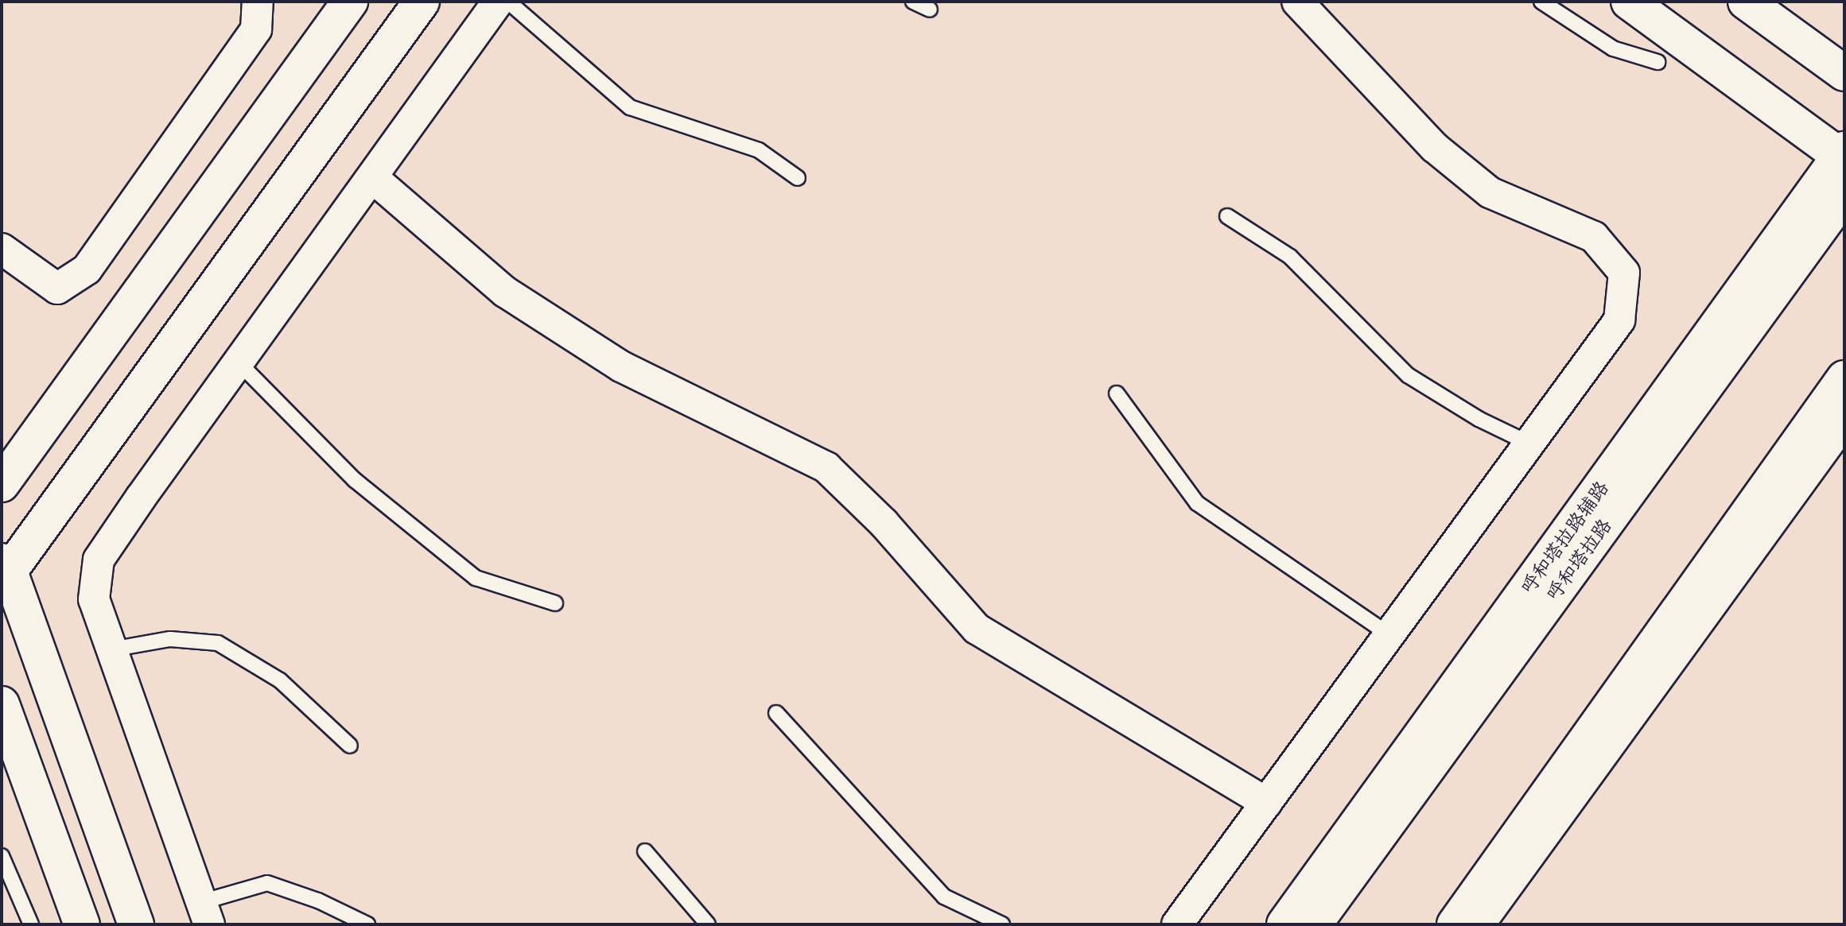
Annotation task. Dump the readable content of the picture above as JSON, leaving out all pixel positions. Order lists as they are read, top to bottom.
{
  "streets": {
    "street": ["呼和塔拉路辅路", "呼和塔拉路"]
  }
}
